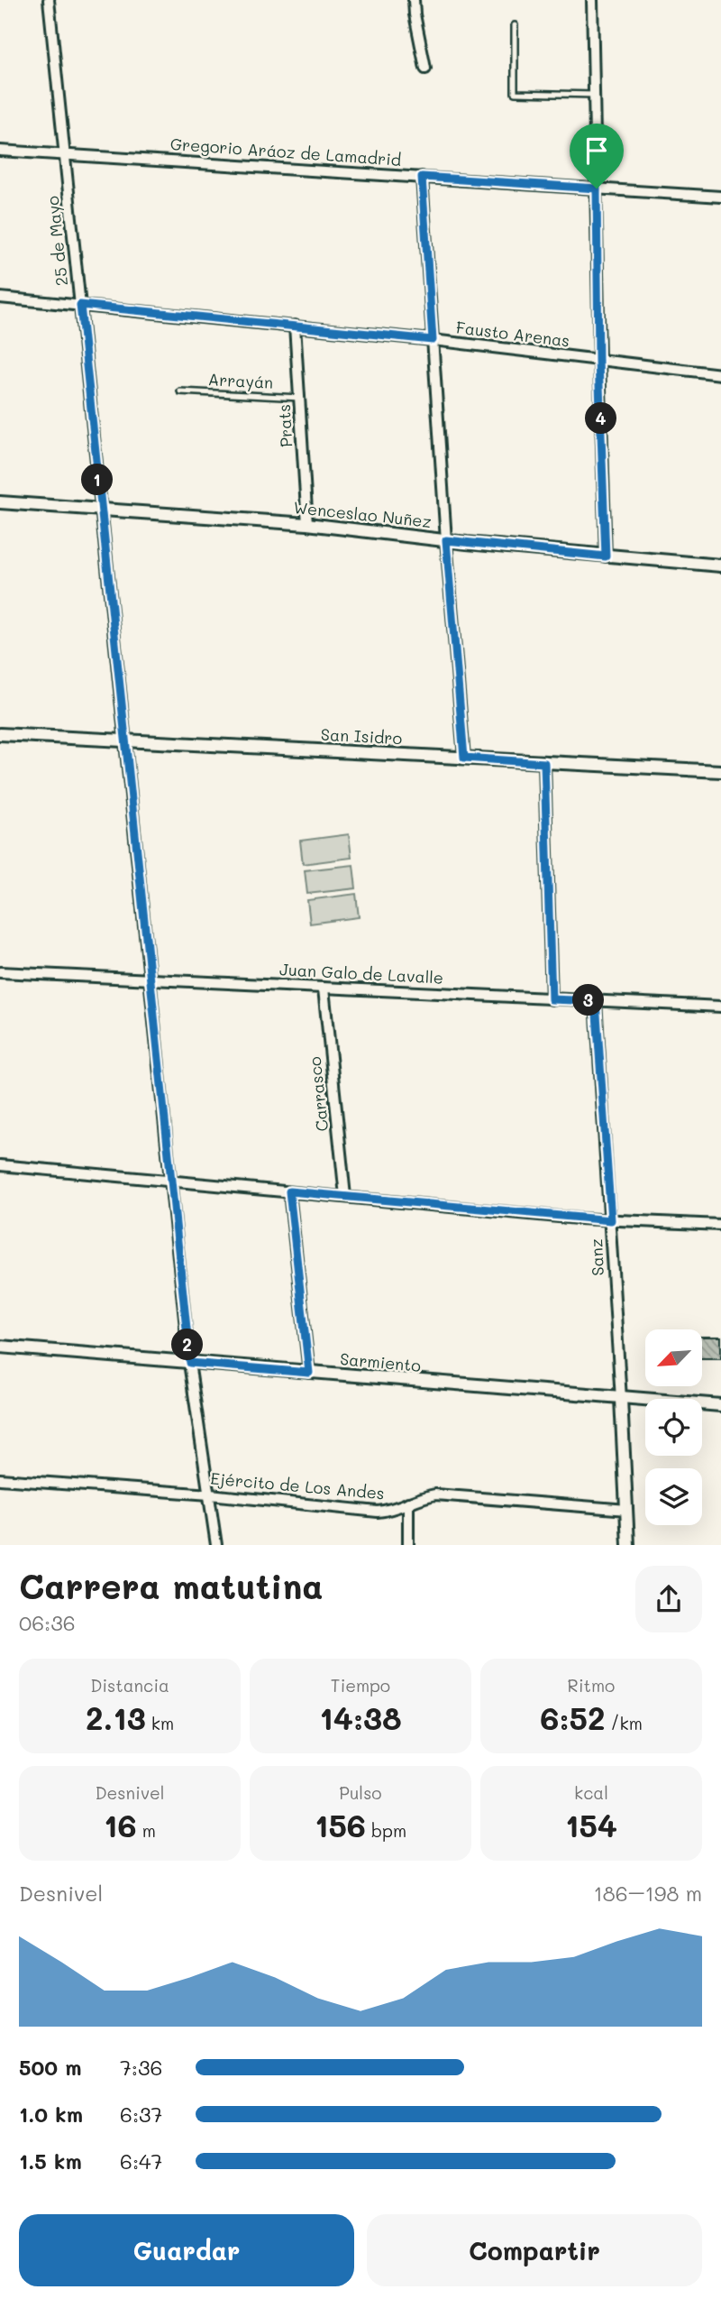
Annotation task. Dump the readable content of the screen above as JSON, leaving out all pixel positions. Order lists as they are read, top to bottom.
{
  "streets": {
    "street": [
      "Gregorio Aráoz de Lamadrid",
      "25 de Mayo",
      "Fausto Arenas",
      "Prats",
      "Wenceslao Nuñez",
      "San Isidro",
      "Juan Galo de Lavalle",
      "Carrasco",
      "Sanz",
      "Sarmiento",
      "Ejército de Los Andes"
    ],
    "lane": ["Arrayán"]
  },
  "crossings": [
    ["Gregorio Aráoz de Lamadrid", "25 de Mayo"],
    ["25 de Mayo", "Fausto Arenas"],
    ["25 de Mayo", "Wenceslao Nuñez"],
    ["25 de Mayo", "San Isidro"],
    ["25 de Mayo", "Juan Galo de Lavalle"],
    ["25 de Mayo", "Sarmiento"],
    ["25 de Mayo", "Ejército de Los Andes"],
    ["Fausto Arenas", "Prats"],
    ["Arrayán", "Prats"],
    ["Prats", "Wenceslao Nuñez"],
    ["Juan Galo de Lavalle", "Carrasco"],
    ["Juan Galo de Lavalle", "Sanz"],
    ["Sanz", "Sarmiento"]
  ],
  "north": "bottom left",
  "page": {
    "pins": [
      "4",
      "1",
      "3",
      "2"
    ],
    "heading": ["Carrera matutina", "06:36"],
    "stats": [
      ["Distancia", "2.13 km"],
      ["Tiempo", "14:38"],
      ["Ritmo", "6:52 /km"],
      ["Desnivel", "16 m"],
      ["Pulso", "156 bpm"],
      ["kcal", "154"]
    ],
    "chart": ["Desnivel", "186–198 m"],
    "list": [
      {
        "name": "500 m",
        "note": "7:36"
      },
      {
        "name": "1.0 km",
        "note": "6:37"
      },
      {
        "name": "1.5 km",
        "note": "6:47"
      }
    ],
    "buttons": ["Guardar", "Compartir"]
  }
}
